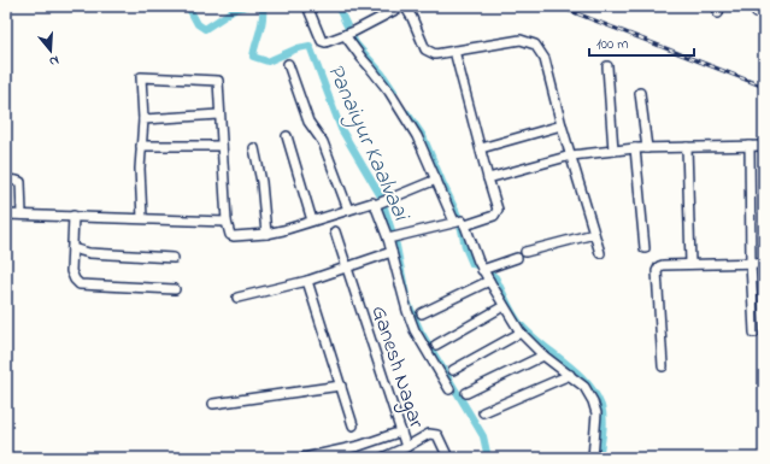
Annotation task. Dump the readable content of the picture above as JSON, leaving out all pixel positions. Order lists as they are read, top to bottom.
{
  "streets": {
    "street": ["Ganesh Nagar"]
  },
  "water": ["Panaiyur Kaalvaai"],
  "scale_bar": "100 m",
  "north": "bottom"
}
